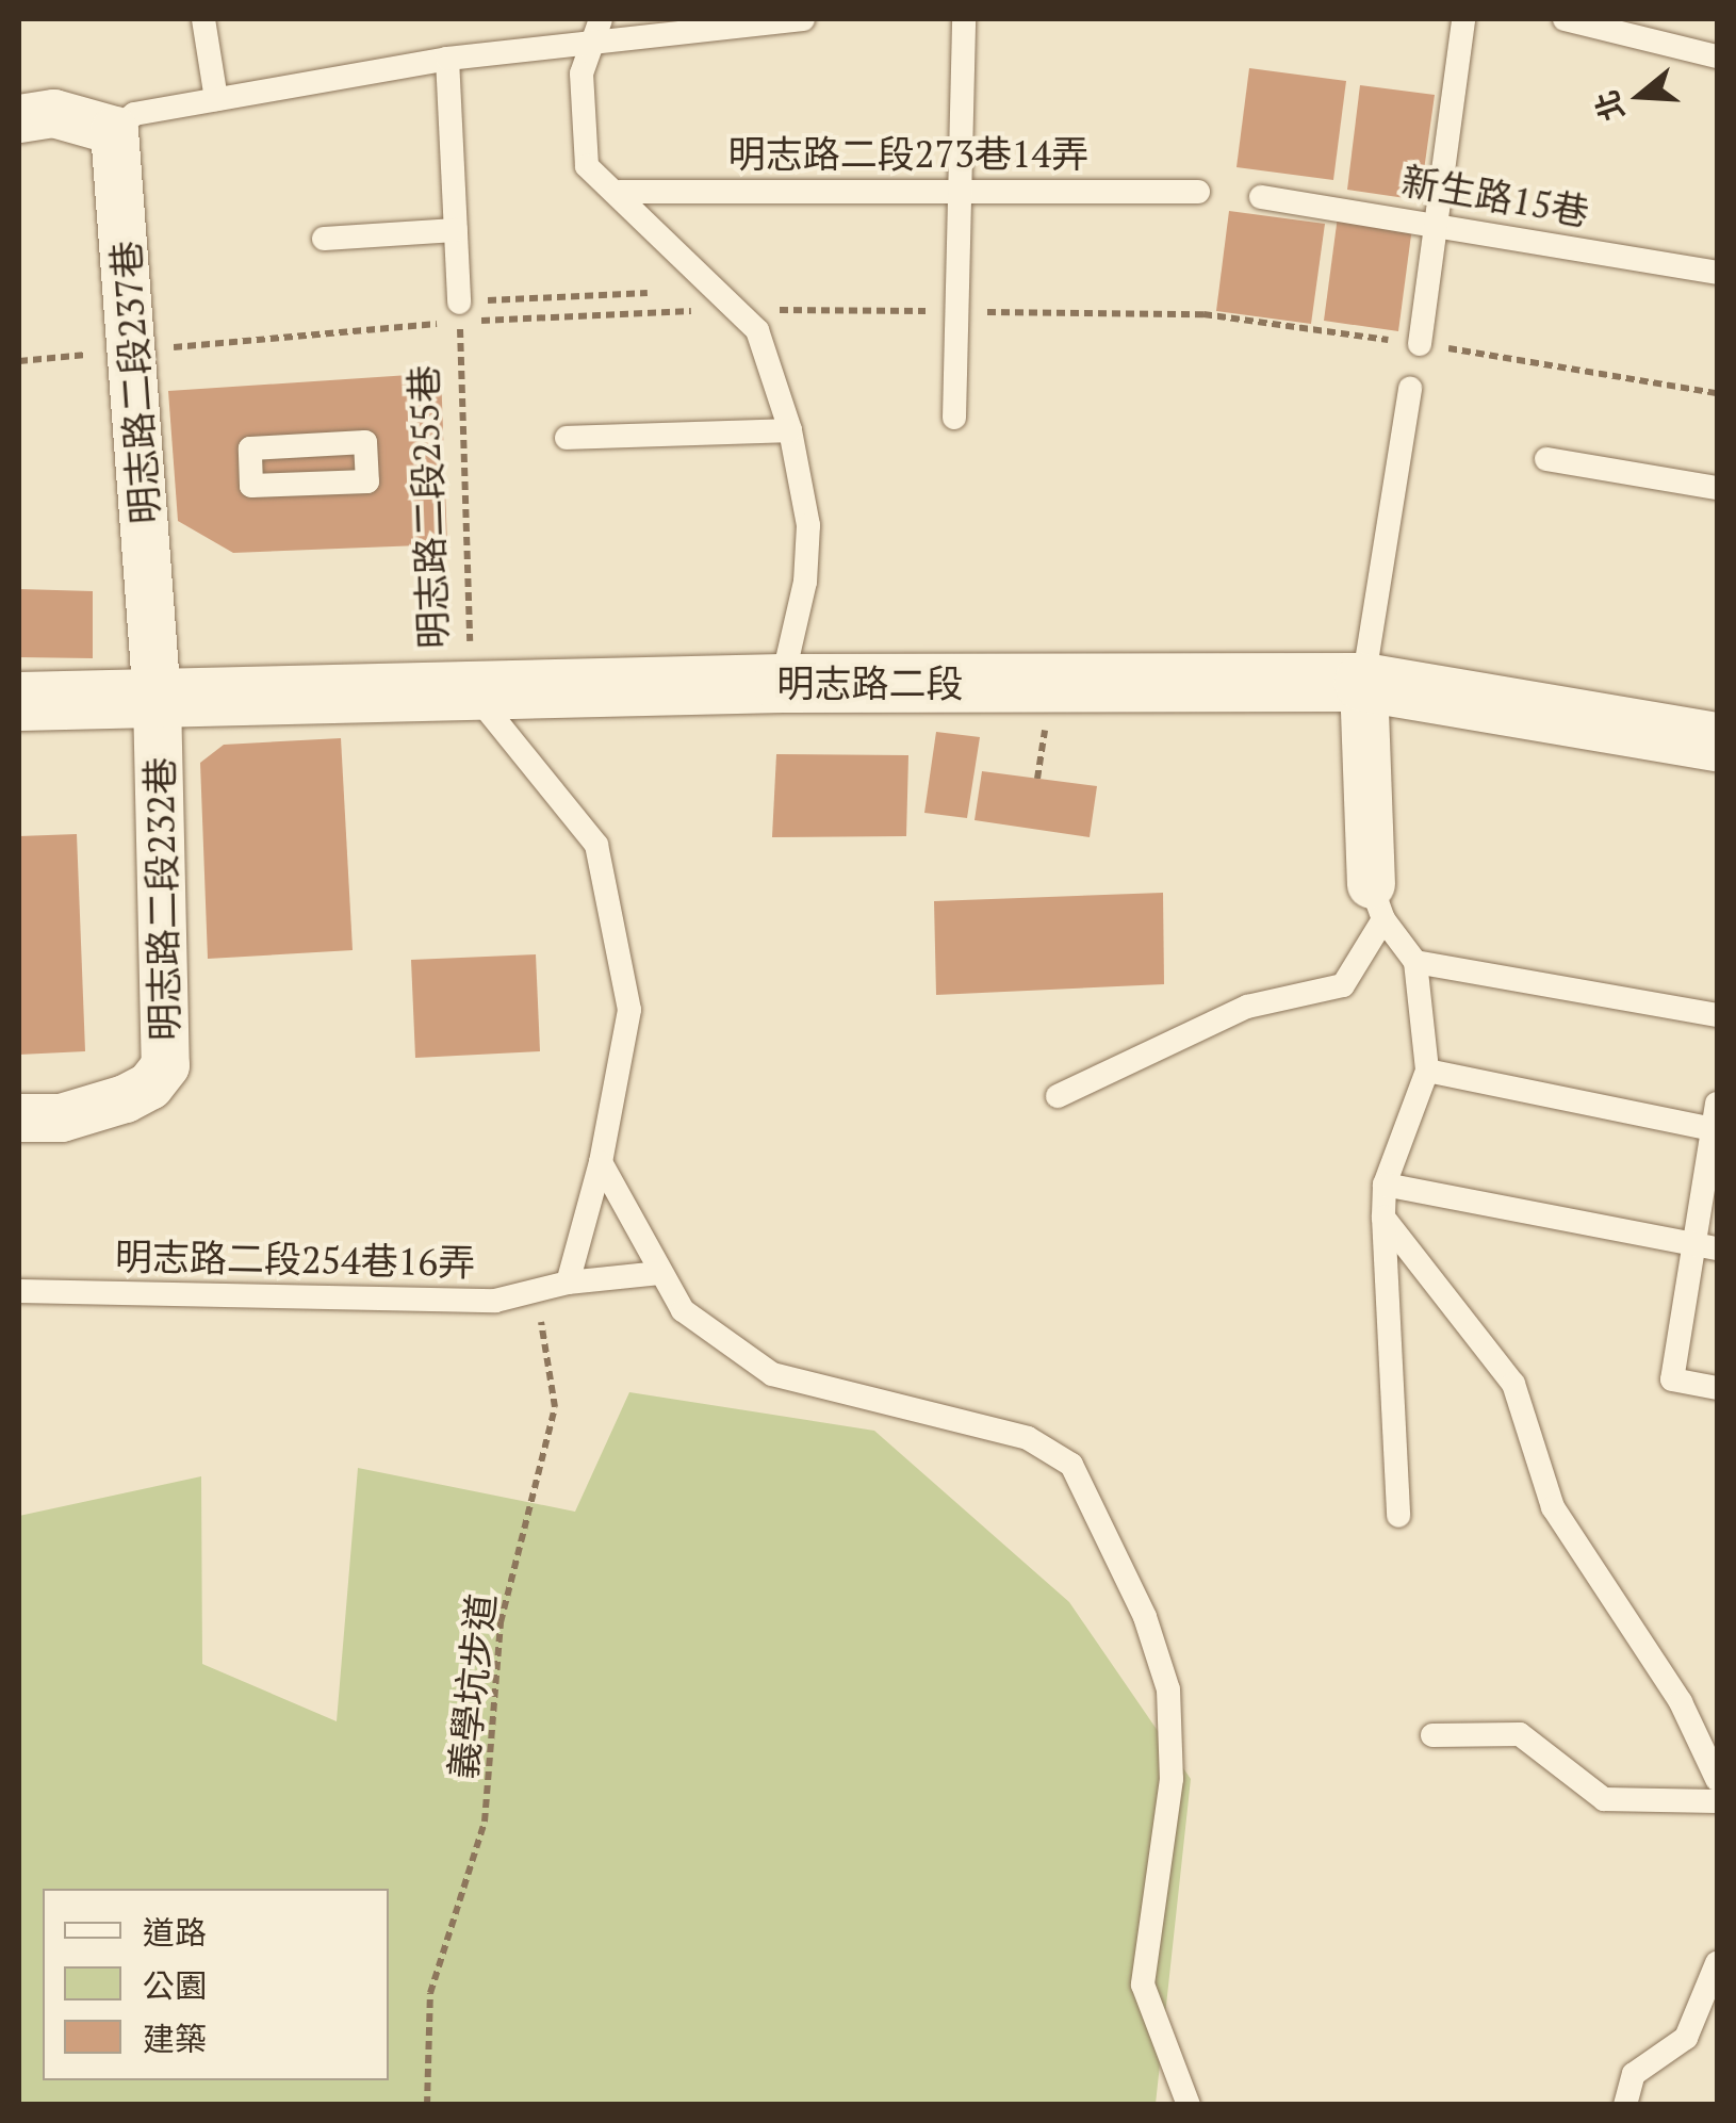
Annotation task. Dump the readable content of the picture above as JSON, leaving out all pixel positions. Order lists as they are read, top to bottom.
{
  "streets": {
    "main road": ["明志路二段"],
    "street": ["明志路二段237巷", "明志路二段232巷"],
    "lane": ["明志路二段273巷14弄", "新生路15巷", "明志路二段254巷16弄"],
    "path": ["明志路二段255巷", "義學坑步道"]
  },
  "crossings": [
    ["明志路二段237巷", "明志路二段"],
    ["明志路二段237巷", "明志路二段232巷"],
    ["明志路二段255巷", "明志路二段"],
    ["明志路二段", "明志路二段232巷"],
    ["明志路二段254巷16弄", "義學坑步道"]
  ],
  "legend": ["道路", "公園", "建築"],
  "north": "left"
}
